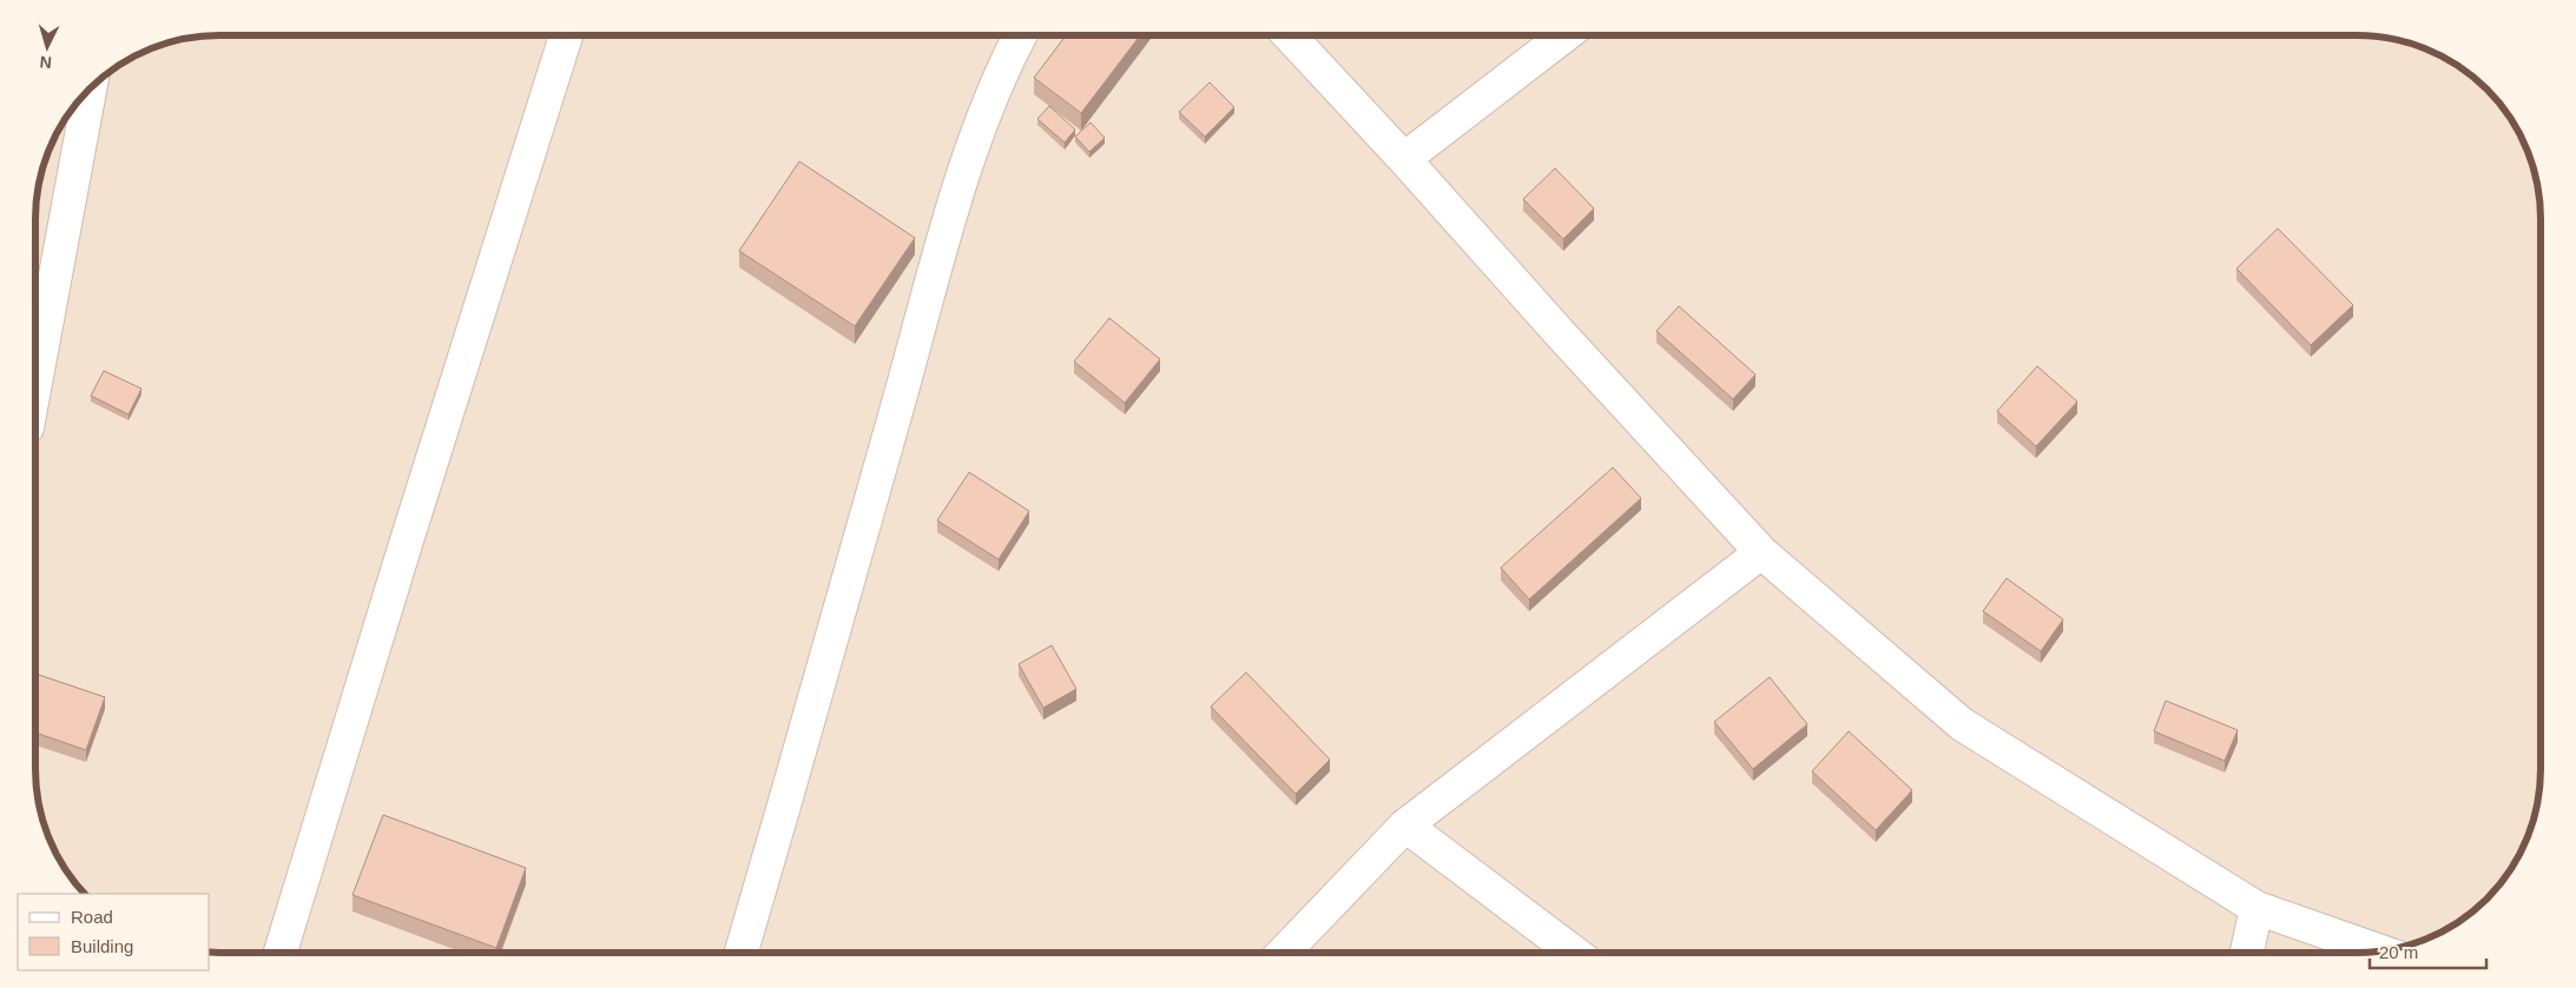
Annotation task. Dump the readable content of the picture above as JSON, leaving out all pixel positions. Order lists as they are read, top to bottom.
{
  "legend": ["Road", "Building"],
  "scale_bar": "20 m",
  "north": "bottom"
}
